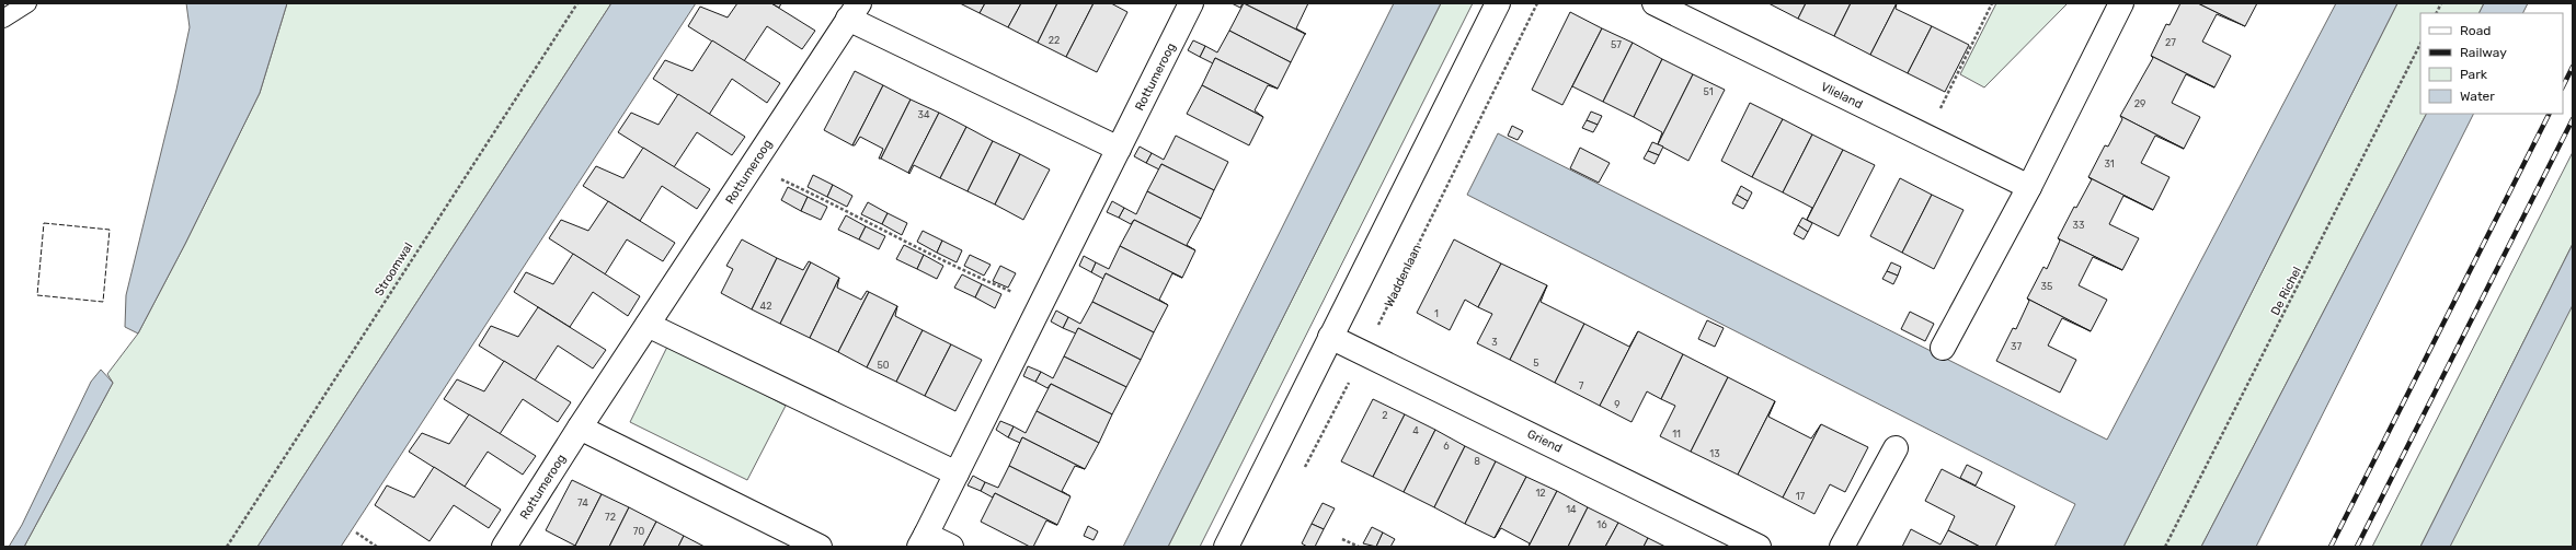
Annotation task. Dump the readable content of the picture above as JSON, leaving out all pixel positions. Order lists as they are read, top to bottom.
{
  "streets": {
    "street": ["Rottumeroog", "Vlieland", "Griend"],
    "path": ["Stroomwal", "Waddenlaan", "De Richel"]
  },
  "crossings": [
    ["Waddenlaan", "Griend"]
  ],
  "house_numbers": [
    "22",
    "27",
    "57",
    "51",
    "29",
    "34",
    "31",
    "33",
    "35",
    "42",
    "1",
    "3",
    "37",
    "5",
    "50",
    "7",
    "9",
    "2",
    "4",
    "11",
    "6",
    "13",
    "8",
    "12",
    "17",
    "74",
    "14",
    "72",
    "16",
    "70"
  ],
  "legend": [
    "Road",
    "Railway",
    "Park",
    "Water"
  ]
}
